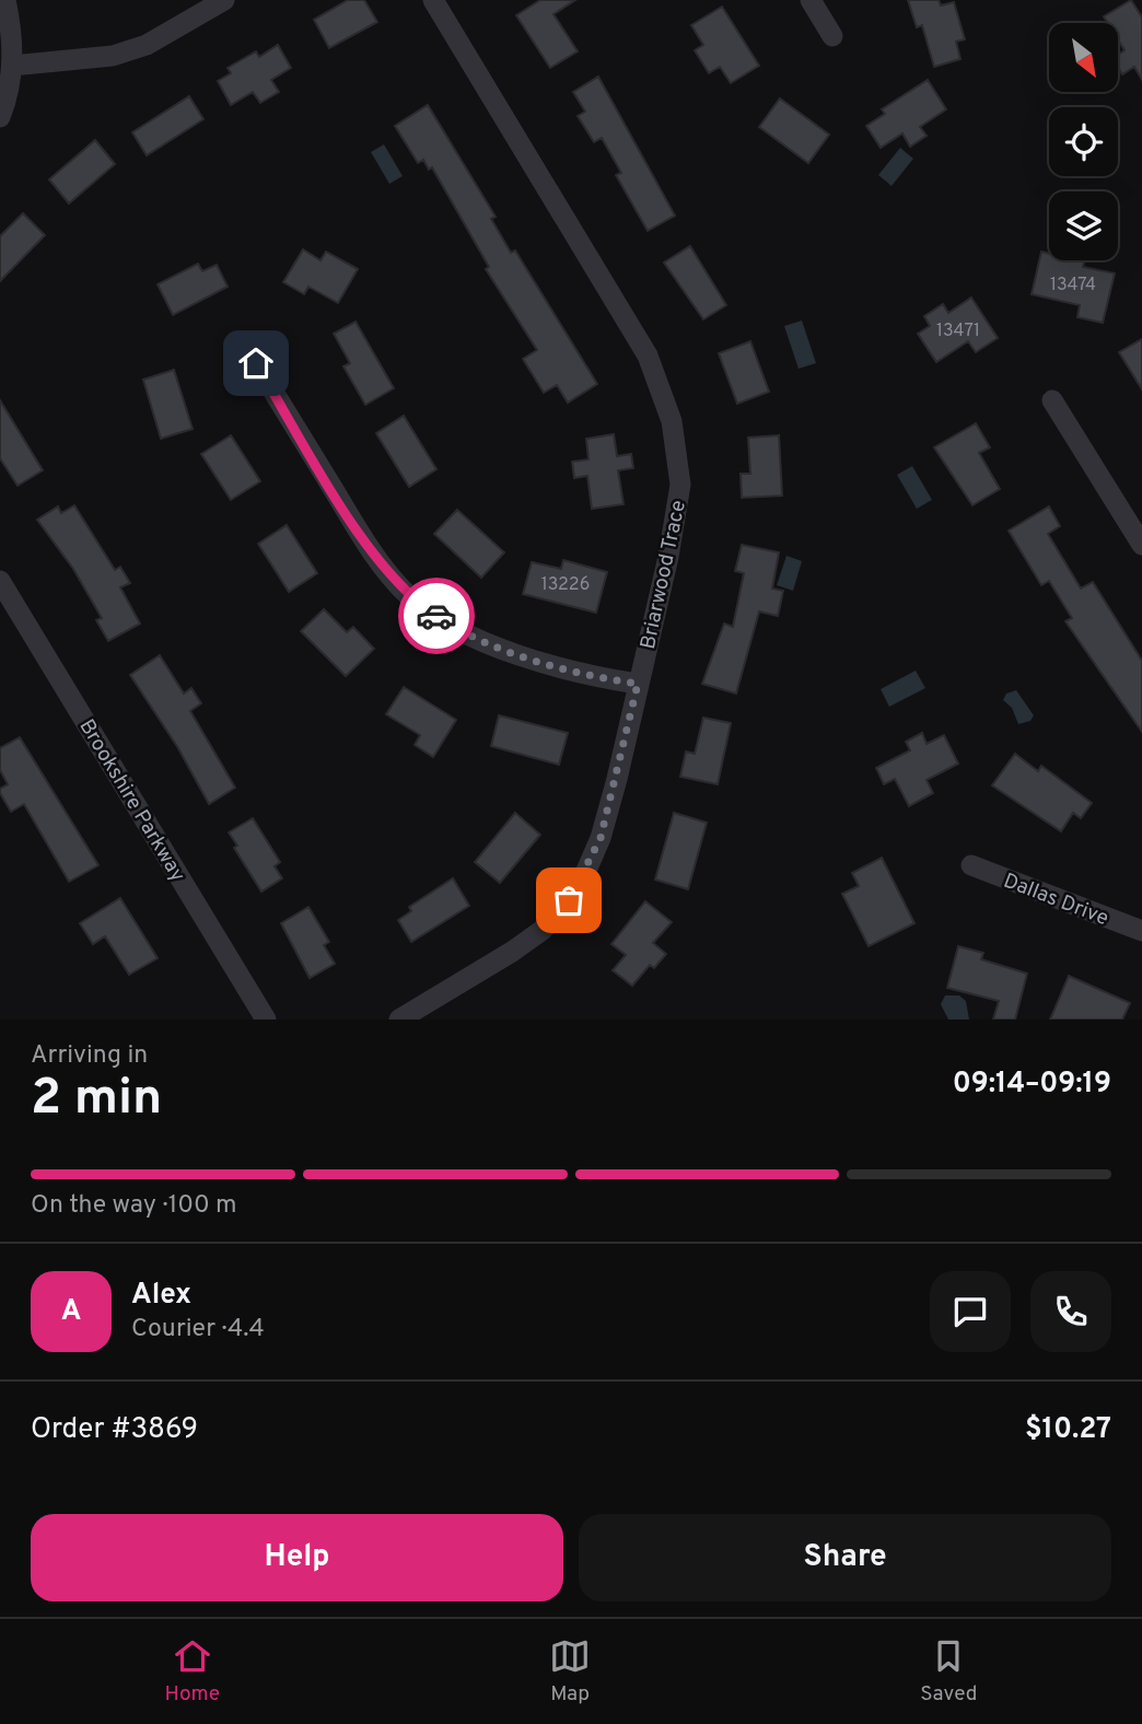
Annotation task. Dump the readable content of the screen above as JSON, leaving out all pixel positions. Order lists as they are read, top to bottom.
{
  "streets": {
    "street": ["Briarwood Trace", "Brookshire Parkway", "Dallas Drive"]
  },
  "house_numbers": ["13474", "13471", "13226"],
  "north": "bottom right",
  "page": {
    "heading": ["2 min", "Arriving in", "09:14–09:19"],
    "panel": [
      "Alex",
      "Courier · 4.4",
      "Order #3869",
      "$10.27"
    ],
    "bar": "On the way · 100 m",
    "round": "A",
    "buttons": ["Help", "Share"],
    "tabs": ["Home", "Map", "Saved"]
  }
}
